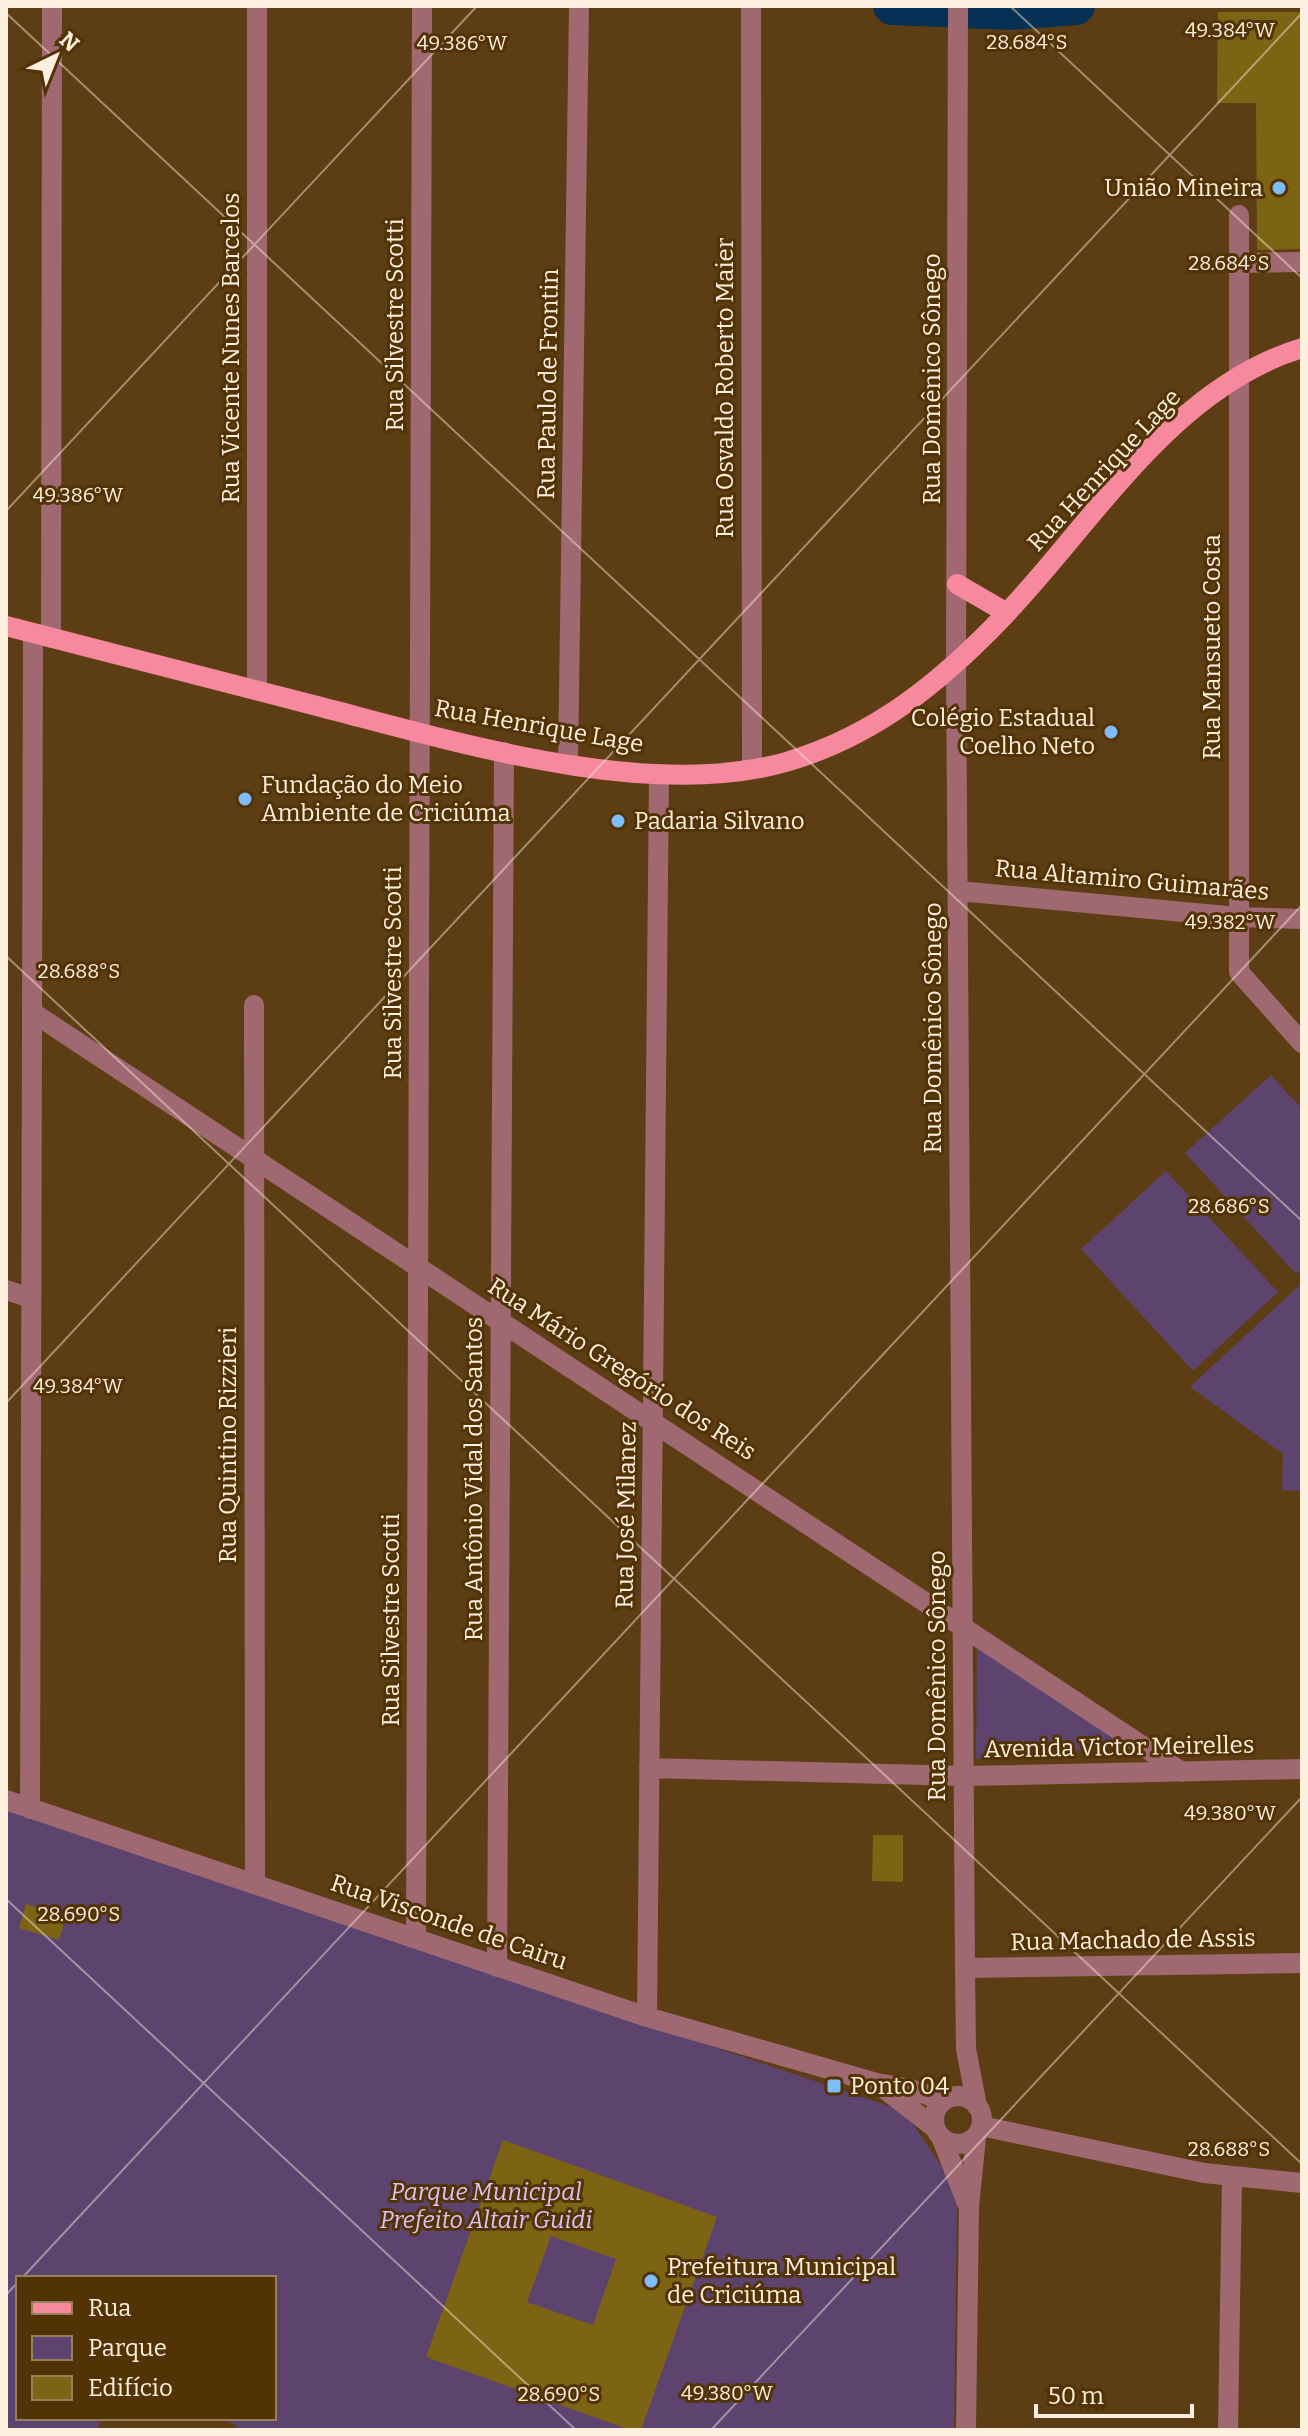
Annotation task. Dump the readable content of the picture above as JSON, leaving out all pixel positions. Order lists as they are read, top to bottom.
{
  "streets": {
    "main road": ["Rua Henrique Lage"],
    "street": [
      "Rua Silvestre Scotti",
      "Rua Vicente Nunes Barcelos",
      "Rua Domênico Sônego",
      "Rua Paulo de Frontin",
      "Rua Osvaldo Roberto Maier",
      "Rua Mansueto Costa",
      "Rua Altamiro Guimarães",
      "Rua Mário Gregório dos Reis",
      "Rua Quintino Rizzieri",
      "Rua Antônio Vidal dos Santos",
      "Rua José Milanez",
      "Avenida Victor Meirelles",
      "Rua Visconde de Cairu",
      "Rua Machado de Assis"
    ]
  },
  "crossings": [
    ["Rua Silvestre Scotti", "Rua Henrique Lage"],
    ["Rua Silvestre Scotti", "Rua Mário Gregório dos Reis"],
    ["Rua Silvestre Scotti", "Rua Visconde de Cairu"],
    ["Rua Vicente Nunes Barcelos", "Rua Henrique Lage"],
    ["Rua Domênico Sônego", "Rua Henrique Lage"],
    ["Rua Domênico Sônego", "Rua Altamiro Guimarães"],
    ["Rua Domênico Sônego", "Rua Mário Gregório dos Reis"],
    ["Rua Domênico Sônego", "Avenida Victor Meirelles"],
    ["Rua Domênico Sônego", "Rua Visconde de Cairu"],
    ["Rua Domênico Sônego", "Rua Machado de Assis"],
    ["Rua Paulo de Frontin", "Rua Henrique Lage"],
    ["Rua Osvaldo Roberto Maier", "Rua Henrique Lage"],
    ["Rua Henrique Lage", "Rua Mansueto Costa"],
    ["Rua Henrique Lage", "Rua Antônio Vidal dos Santos"],
    ["Rua Henrique Lage", "Rua José Milanez"],
    ["Rua Mansueto Costa", "Rua Altamiro Guimarães"],
    ["Rua Mário Gregório dos Reis", "Rua Quintino Rizzieri"],
    ["Rua Mário Gregório dos Reis", "Rua Antônio Vidal dos Santos"],
    ["Rua Mário Gregório dos Reis", "Rua José Milanez"],
    ["Rua Mário Gregório dos Reis", "Avenida Victor Meirelles"],
    ["Rua Quintino Rizzieri", "Rua Visconde de Cairu"],
    ["Rua Antônio Vidal dos Santos", "Rua Visconde de Cairu"],
    ["Rua José Milanez", "Avenida Victor Meirelles"],
    ["Rua José Milanez", "Rua Visconde de Cairu"]
  ],
  "parks": ["Parque Municipal Prefeito Altair Guidi"],
  "places": {
    "other": [
      "União Mineira",
      "Colégio Estadual Coelho Neto",
      "Fundação do Meio Ambiente de Criciúma",
      "Padaria Silvano",
      "Prefeitura Municipal de Criciúma"
    ],
    "transit": ["Ponto 04"]
  },
  "legend": ["Rua", "Parque", "Edifício"],
  "scale_bar": "50 m",
  "north": "top right",
  "coordinates": [
    "49.384°W",
    "28.684°S",
    "49.386°W",
    "49.382°W",
    "28.688°S",
    "28.686°S",
    "49.380°W",
    "28.690°S"
  ]
}
